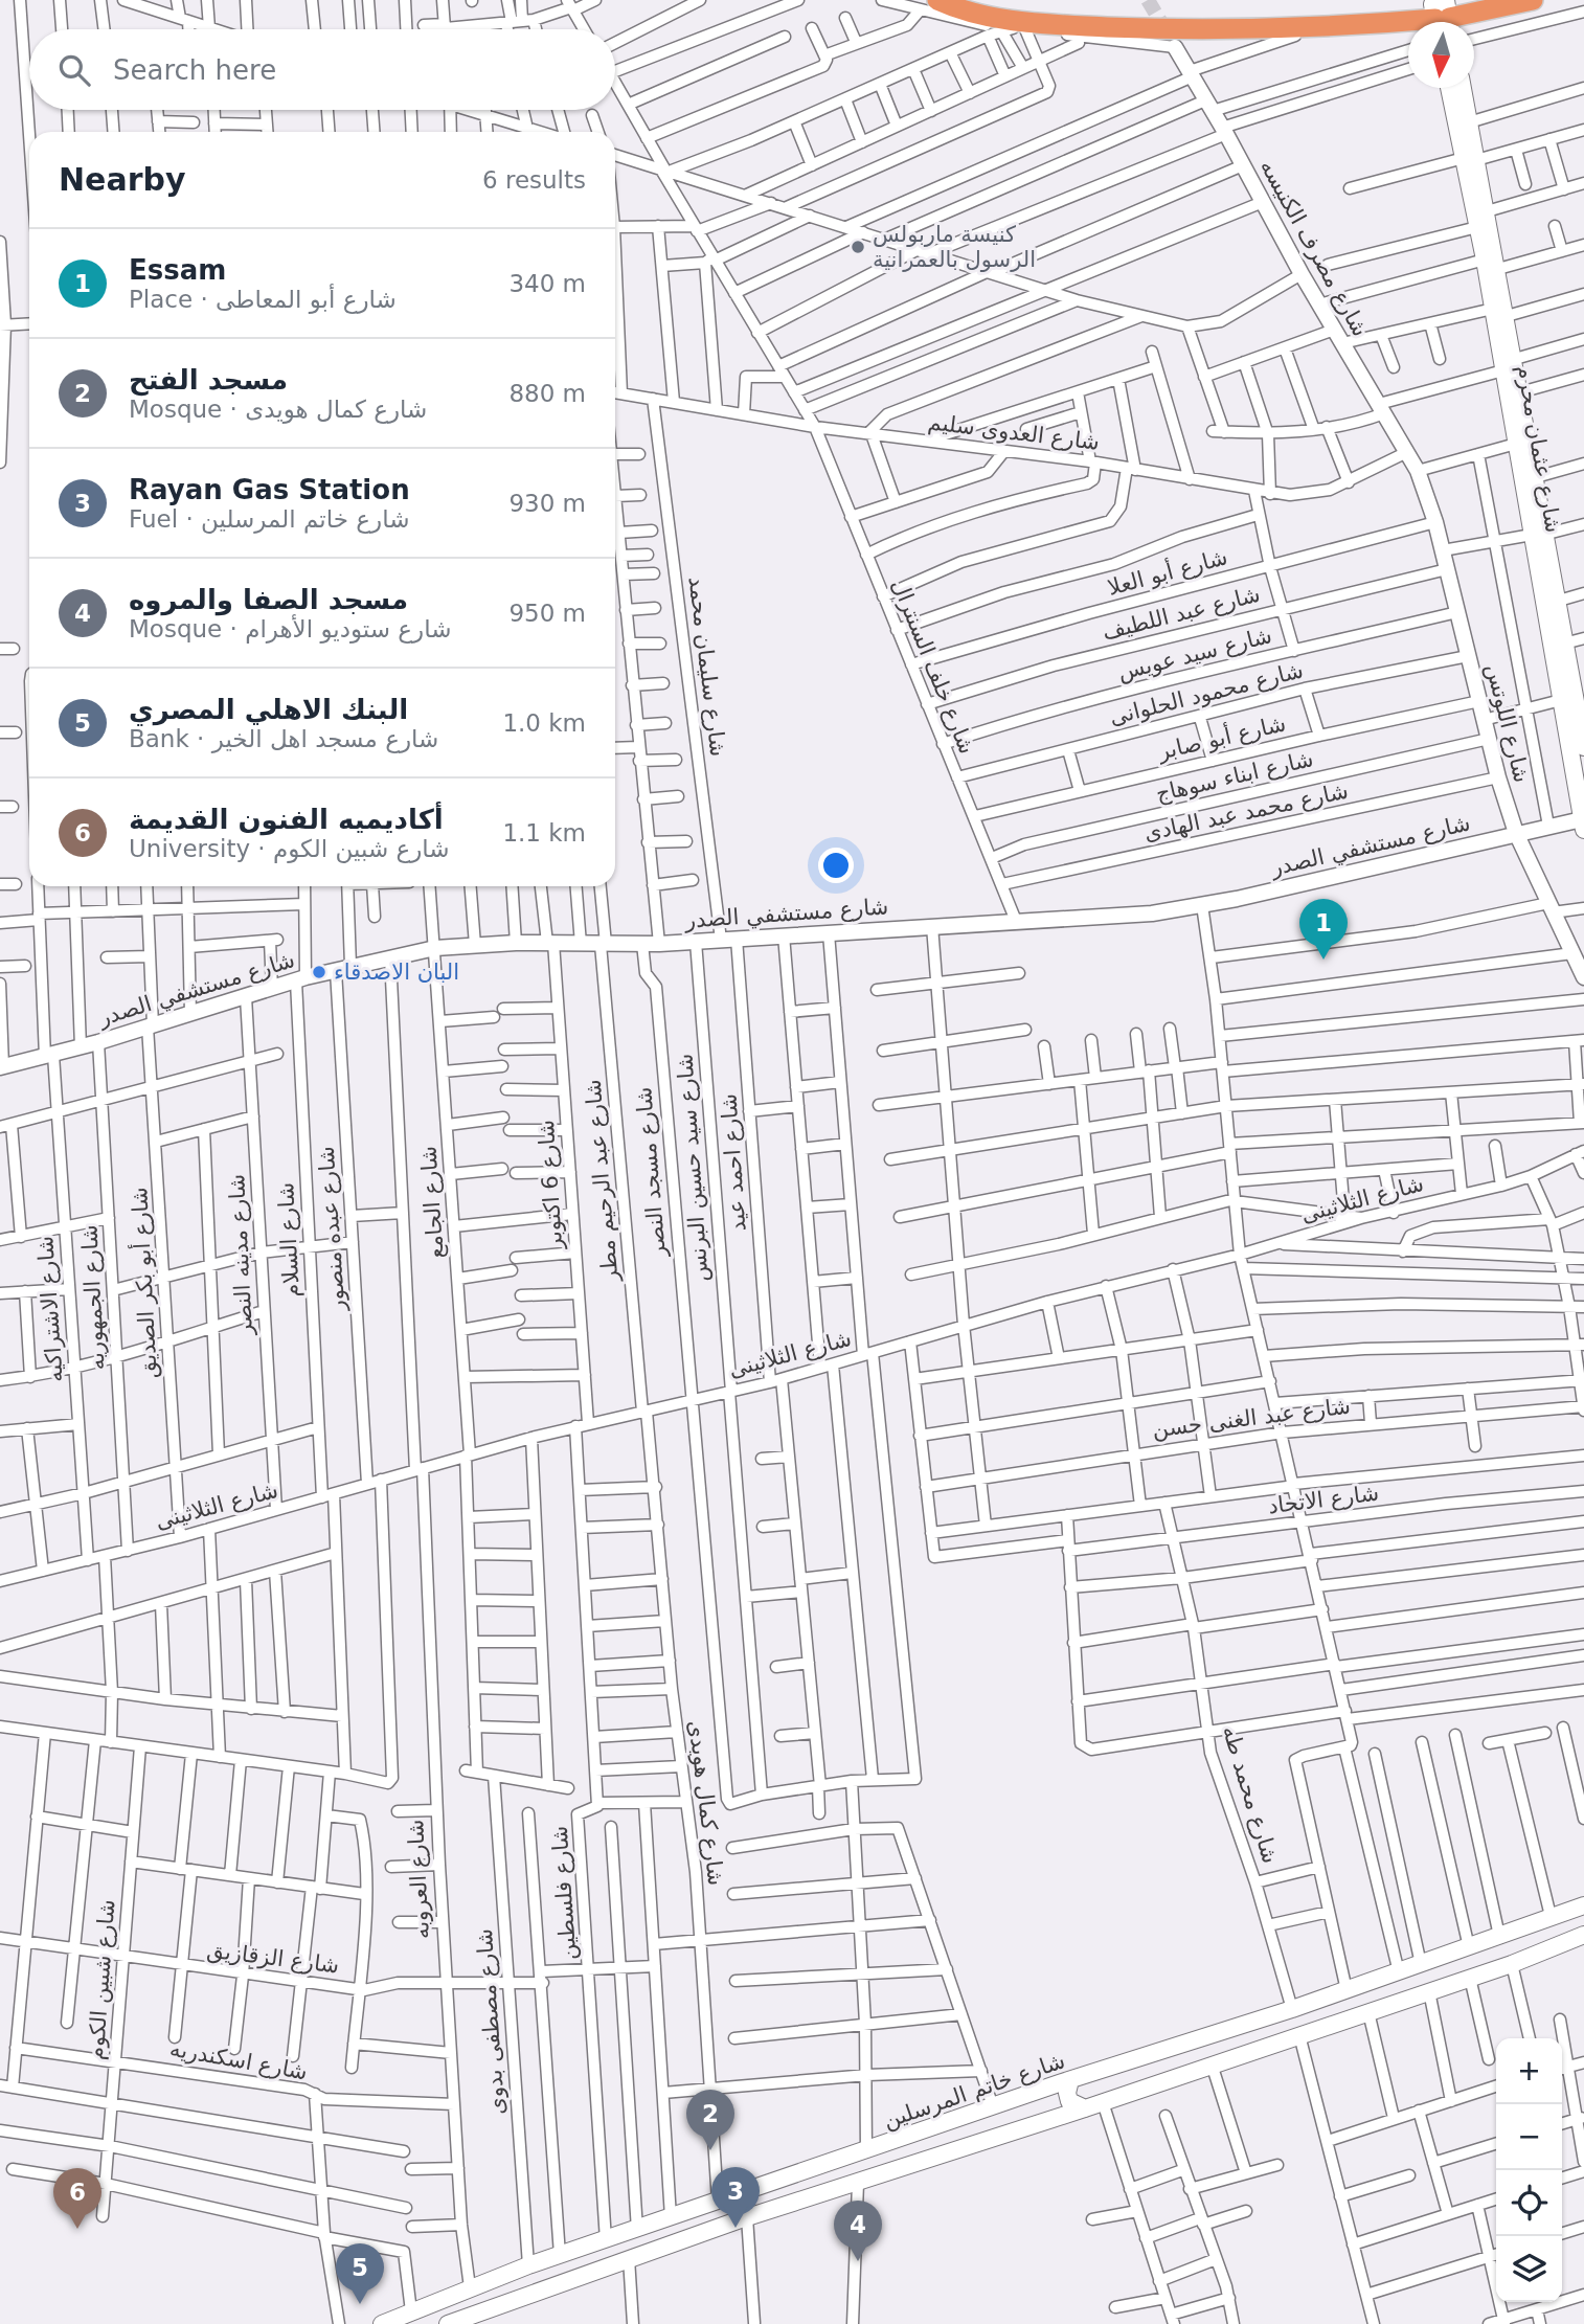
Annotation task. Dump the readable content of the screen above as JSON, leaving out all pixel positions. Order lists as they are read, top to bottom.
{
  "streets": {
    "main road": ["شارع عثمان محرم", "شارع خاتم المرسلين"],
    "street": [
      "شارع مصرف الكنيسه",
      "شارع العدوى سليم",
      "شارع أبو العلا",
      "شارع عبد اللطيف",
      "شارع سيد عويس",
      "شارع سليمان محمد",
      "شارع خلف السنترال",
      "شارع محمود الحلوانى",
      "شارع اللوتس",
      "شارع أبو صابر",
      "شارع ابناء سوهاج",
      "شارع محمد عبد الهادى",
      "شارع مستشفي الصدر",
      "شارع احمد عيد",
      "شارع سيد حسين البرنس",
      "شارع مسجد النصر",
      "شارع عبد الرحيم مطر",
      "شارع 6 اكتوبر",
      "شارع الثلاثينى",
      "شارع الجامع",
      "شارع عبده منصور",
      "شارع السلام",
      "شارع مدينه النصر",
      "شارع أبو بكر الصديق",
      "شارع الجمهوريه",
      "شارع الاشتراكيه",
      "شارع عبد الغنى حسن",
      "شارع الاتحاد",
      "شارع محمد طه",
      "شارع كمال هويدى",
      "شارع العروبه",
      "شارع فلسطين",
      "شارع الزقازيق",
      "شارع شبين الكوم",
      "شارع مصطفى بدوى",
      "شارع اسكندريه"
    ]
  },
  "crossings": [
    ["شارع مصرف الكنيسه", "شارع العدوى سليم"],
    ["شارع مصرف الكنيسه", "شارع اللوتس"],
    ["شارع العدوى سليم", "شارع سليمان محمد"],
    ["شارع العدوى سليم", "شارع خلف السنترال"],
    ["شارع عثمان محرم", "شارع مستشفي الصدر"],
    ["شارع أبو العلا", "شارع خلف السنترال"],
    ["شارع أبو العلا", "شارع اللوتس"],
    ["شارع عبد اللطيف", "شارع خلف السنترال"],
    ["شارع عبد اللطيف", "شارع اللوتس"],
    ["شارع سيد عويس", "شارع خلف السنترال"],
    ["شارع سيد عويس", "شارع اللوتس"],
    ["شارع سليمان محمد", "شارع مستشفي الصدر"],
    ["شارع سليمان محمد", "شارع احمد عيد"],
    ["شارع خلف السنترال", "شارع محمود الحلوانى"],
    ["شارع خلف السنترال", "شارع أبو صابر"],
    ["شارع خلف السنترال", "شارع ابناء سوهاج"],
    ["شارع خلف السنترال", "شارع محمد عبد الهادى"],
    ["شارع خلف السنترال", "شارع مستشفي الصدر"],
    ["شارع محمود الحلوانى", "شارع اللوتس"],
    ["شارع اللوتس", "شارع أبو صابر"],
    ["شارع اللوتس", "شارع ابناء سوهاج"],
    ["شارع اللوتس", "شارع محمد عبد الهادى"],
    ["شارع اللوتس", "شارع مستشفي الصدر"],
    ["شارع مستشفي الصدر", "شارع احمد عيد"],
    ["شارع مستشفي الصدر", "شارع سيد حسين البرنس"],
    ["شارع مستشفي الصدر", "شارع مسجد النصر"],
    ["شارع مستشفي الصدر", "شارع عبد الرحيم مطر"],
    ["شارع مستشفي الصدر", "شارع 6 اكتوبر"],
    ["شارع مستشفي الصدر", "شارع الجامع"],
    ["شارع مستشفي الصدر", "شارع عبده منصور"],
    ["شارع مستشفي الصدر", "شارع السلام"],
    ["شارع مستشفي الصدر", "شارع مدينه النصر"],
    ["شارع مستشفي الصدر", "شارع أبو بكر الصديق"],
    ["شارع مستشفي الصدر", "شارع الجمهوريه"],
    ["شارع مستشفي الصدر", "شارع الاشتراكيه"],
    ["شارع مستشفي الصدر", "شارع العروبه"],
    ["شارع احمد عيد", "شارع الثلاثينى"],
    ["شارع سيد حسين البرنس", "شارع مسجد النصر"],
    ["شارع سيد حسين البرنس", "شارع الثلاثينى"],
    ["شارع مسجد النصر", "شارع الثلاثينى"],
    ["شارع عبد الرحيم مطر", "شارع الثلاثينى"],
    ["شارع عبد الرحيم مطر", "شارع كمال هويدى"],
    ["شارع 6 اكتوبر", "شارع الثلاثينى"],
    ["شارع الثلاثينى", "شارع الجامع"],
    ["شارع الثلاثينى", "شارع عبده منصور"],
    ["شارع الثلاثينى", "شارع السلام"],
    ["شارع الثلاثينى", "شارع مدينه النصر"],
    ["شارع الثلاثينى", "شارع أبو بكر الصديق"],
    ["شارع الثلاثينى", "شارع الجمهوريه"],
    ["شارع الثلاثينى", "شارع الاشتراكيه"],
    ["شارع الثلاثينى", "شارع كمال هويدى"],
    ["شارع الثلاثينى", "شارع العروبه"],
    ["شارع الجامع", "شارع مصطفى بدوى"],
    ["شارع الاتحاد", "شارع محمد طه"],
    ["شارع محمد طه", "شارع خاتم المرسلين"],
    ["شارع كمال هويدى", "شارع خاتم المرسلين"],
    ["شارع العروبه", "شارع الزقازيق"],
    ["شارع العروبه", "شارع اسكندريه"],
    ["شارع العروبه", "شارع خاتم المرسلين"],
    ["شارع فلسطين", "شارع الزقازيق"],
    ["شارع فلسطين", "شارع خاتم المرسلين"],
    ["شارع الزقازيق", "شارع شبين الكوم"],
    ["شارع الزقازيق", "شارع مصطفى بدوى"],
    ["شارع شبين الكوم", "شارع اسكندريه"],
    ["شارع مصطفى بدوى", "شارع خاتم المرسلين"]
  ],
  "places": ["كنيسة ماربولس الرسول بالعمرانية", "البان الاصدقاء"],
  "north": "bottom",
  "page": {
    "search": "Search here",
    "heading": ["Nearby", "6 results"],
    "list": [
      {
        "mark": "1",
        "name": "Essam",
        "note": "Place · شارع أبو المعاطى",
        "value": "340 m"
      },
      {
        "mark": "2",
        "name": "مسجد الفتح",
        "note": "Mosque · شارع كمال هويدى",
        "value": "880 m"
      },
      {
        "mark": "3",
        "name": "Rayan Gas Station",
        "note": "Fuel · شارع خاتم المرسلين",
        "value": "930 m"
      },
      {
        "mark": "4",
        "name": "مسجد الصفا والمروه",
        "note": "Mosque · شارع ستوديو الأهرام",
        "value": "950 m"
      },
      {
        "mark": "5",
        "name": "البنك الاهلي المصري",
        "note": "Bank · شارع مسجد اهل الخير",
        "value": "1.0 km"
      },
      {
        "mark": "6",
        "name": "أكاديميه الفنون القديمة",
        "note": "University · شارع شبين الكوم",
        "value": "1.1 km"
      }
    ],
    "pins": [
      "1",
      "2",
      "3",
      "6",
      "4",
      "5"
    ],
    "map_buttons": ["+", "−"]
  }
}
